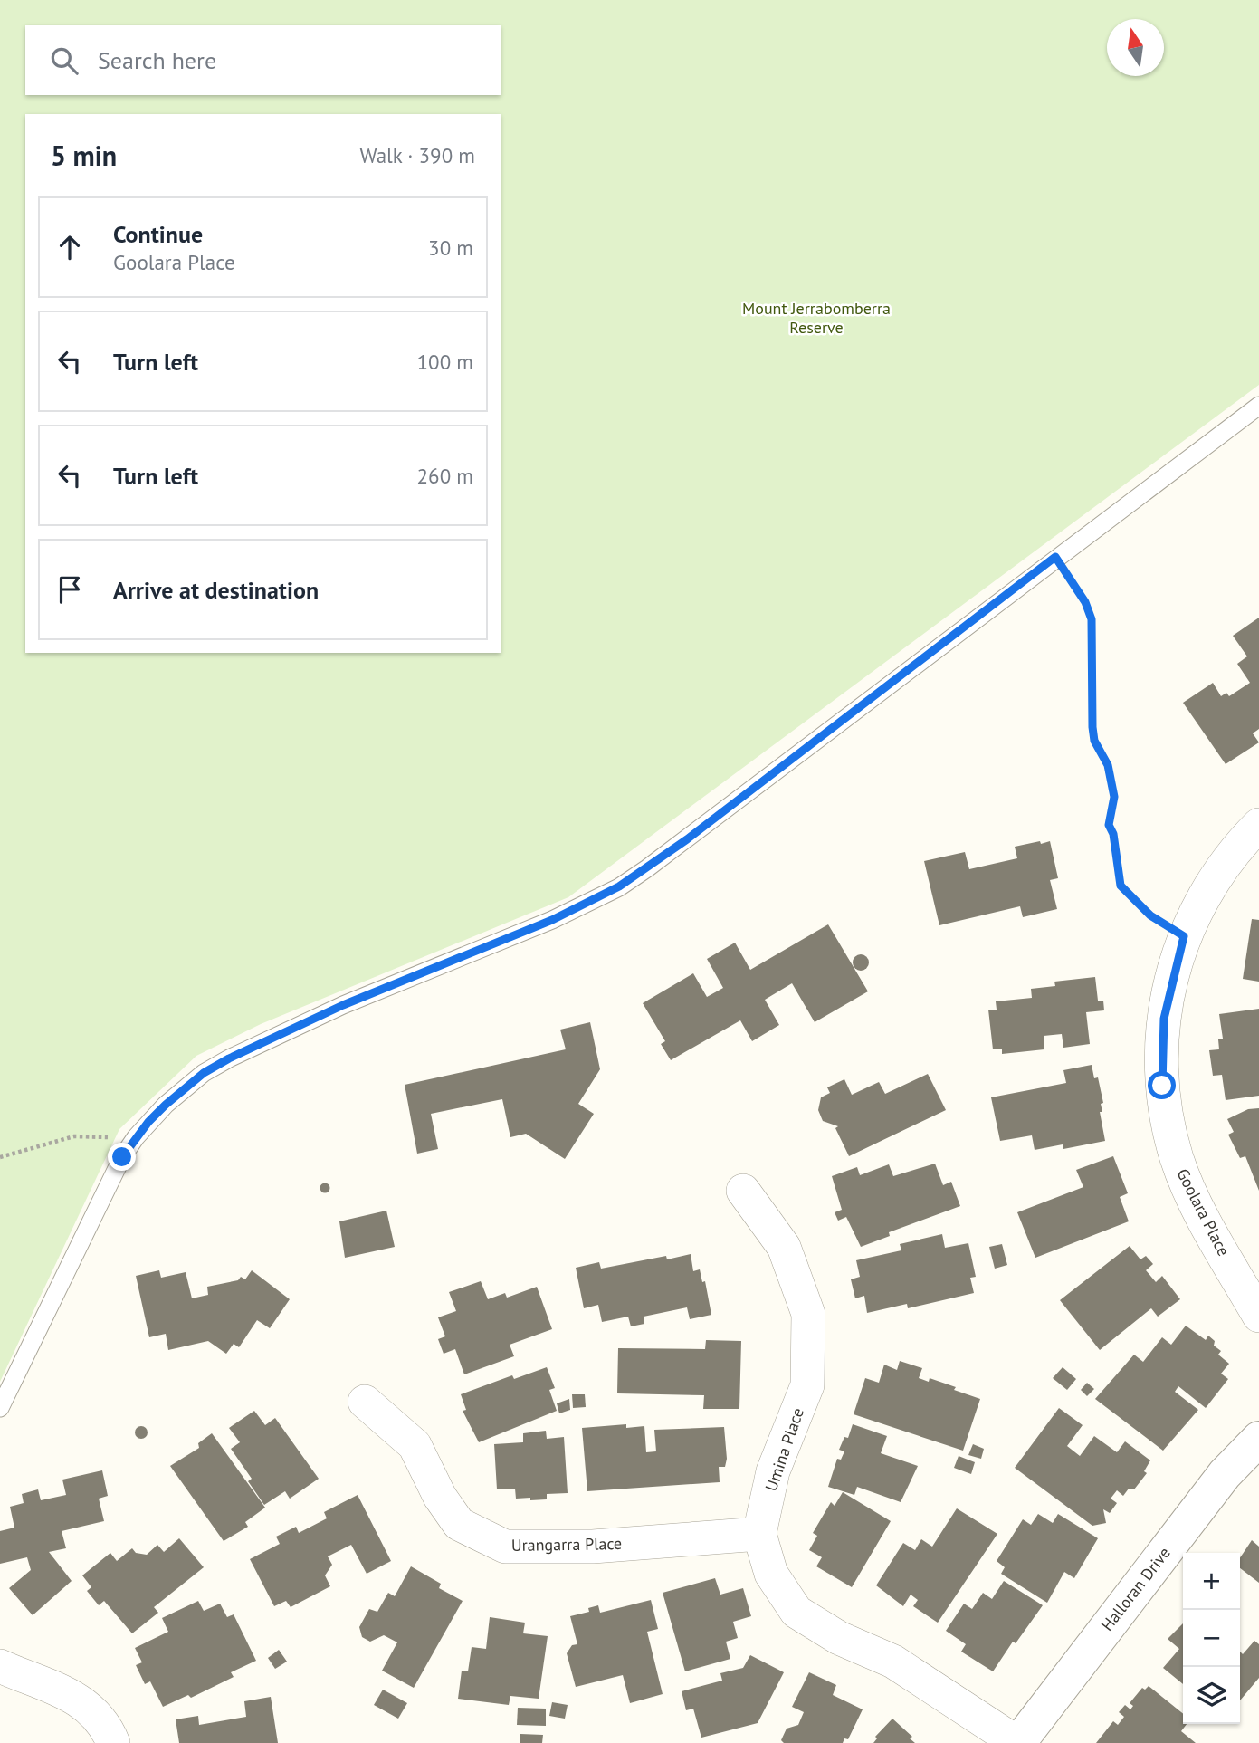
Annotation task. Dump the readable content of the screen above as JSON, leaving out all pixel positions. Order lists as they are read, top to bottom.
{
  "streets": {
    "street": [
      "Goolara Place",
      "Umina Place",
      "Urangarra Place",
      "Halloran Drive"
    ]
  },
  "crossings": [
    ["Umina Place", "Urangarra Place"],
    ["Umina Place", "Halloran Drive"]
  ],
  "parks": ["Mount Jerrabomberra Reserve"],
  "north": "top",
  "page": {
    "search": "Search here",
    "heading": ["5 min", "Walk · 390 m"],
    "list": [
      ["Continue", "Goolara Place", "30 m"],
      ["Turn left", "100 m"],
      ["Turn left", "260 m"],
      "Arrive at destination"
    ],
    "map_buttons": ["+", "−"]
  }
}
